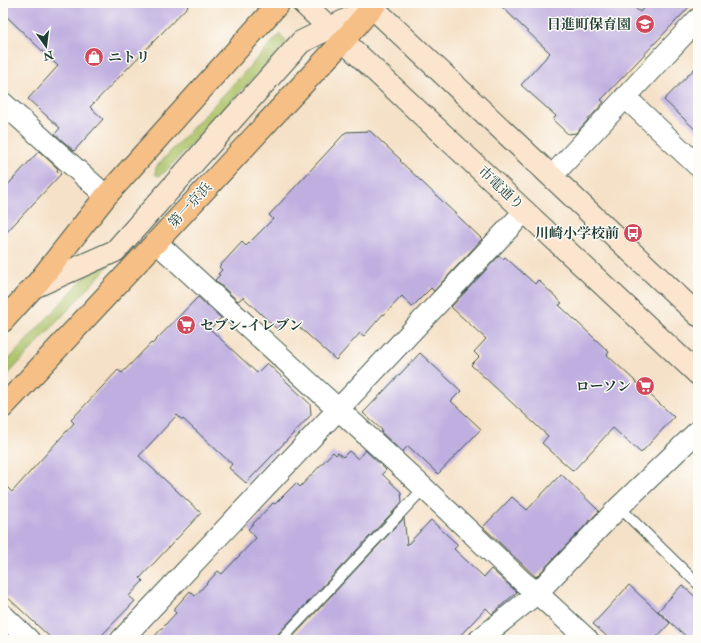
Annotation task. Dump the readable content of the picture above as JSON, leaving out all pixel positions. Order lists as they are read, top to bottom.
{
  "streets": {
    "highway": ["第一京浜"],
    "main road": ["市電通り"]
  },
  "crossings": [
    ["市電通り", "第一京浜"]
  ],
  "places": {
    "school or university": ["日進町保育園"],
    "shop": ["ニトリ"],
    "bus stop": ["川崎小学校前"],
    "supermarket": ["セブン-イレブン", "ローソン"]
  },
  "north": "bottom"
}
